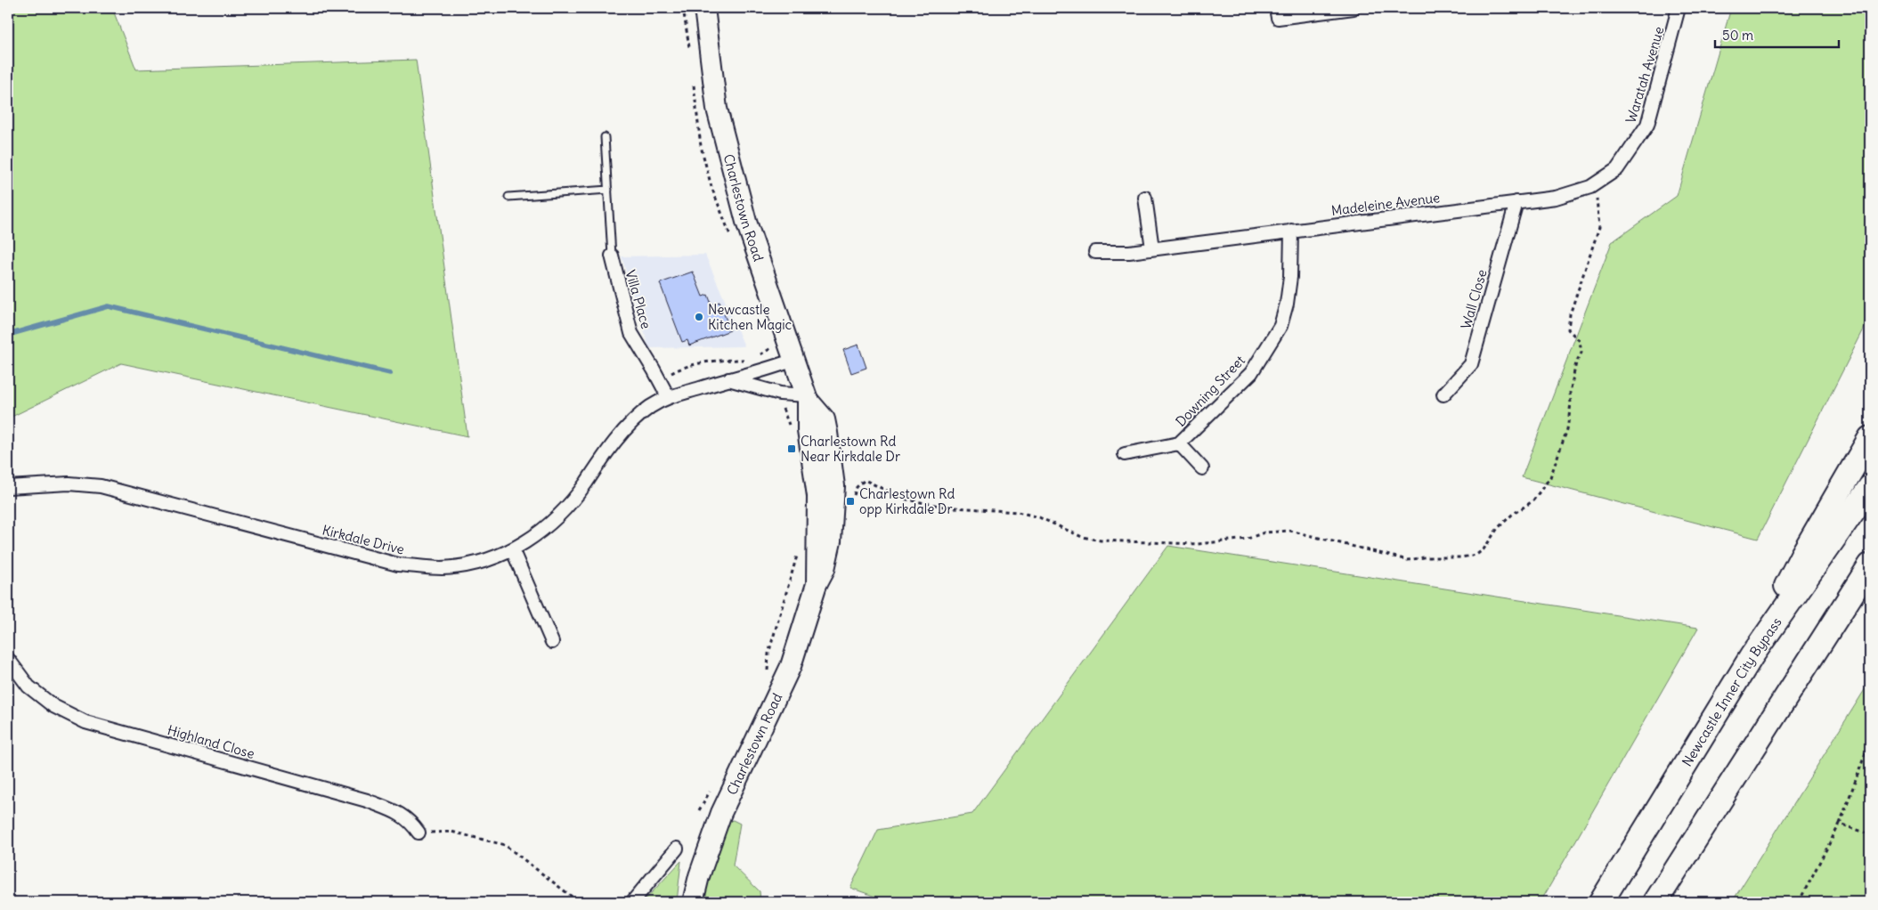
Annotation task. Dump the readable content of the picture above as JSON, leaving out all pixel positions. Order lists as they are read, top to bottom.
{
  "streets": {
    "highway": ["Newcastle Inner City Bypass"],
    "main road": ["Charlestown Road"],
    "street": [
      "Waratah Avenue",
      "Madeleine Avenue",
      "Villa Place",
      "Wall Close",
      "Downing Street",
      "Kirkdale Drive",
      "Highland Close"
    ]
  },
  "crossings": [
    ["Waratah Avenue", "Madeleine Avenue"],
    ["Madeleine Avenue", "Wall Close"],
    ["Madeleine Avenue", "Downing Street"],
    ["Charlestown Road", "Kirkdale Drive"],
    ["Villa Place", "Kirkdale Drive"]
  ],
  "places": {
    "other": ["Newcastle Kitchen Magic"],
    "transit": ["Charlestown Rd Near Kirkdale Dr", "Charlestown Rd opp Kirkdale Dr"]
  },
  "scale_bar": "50 m"
}
